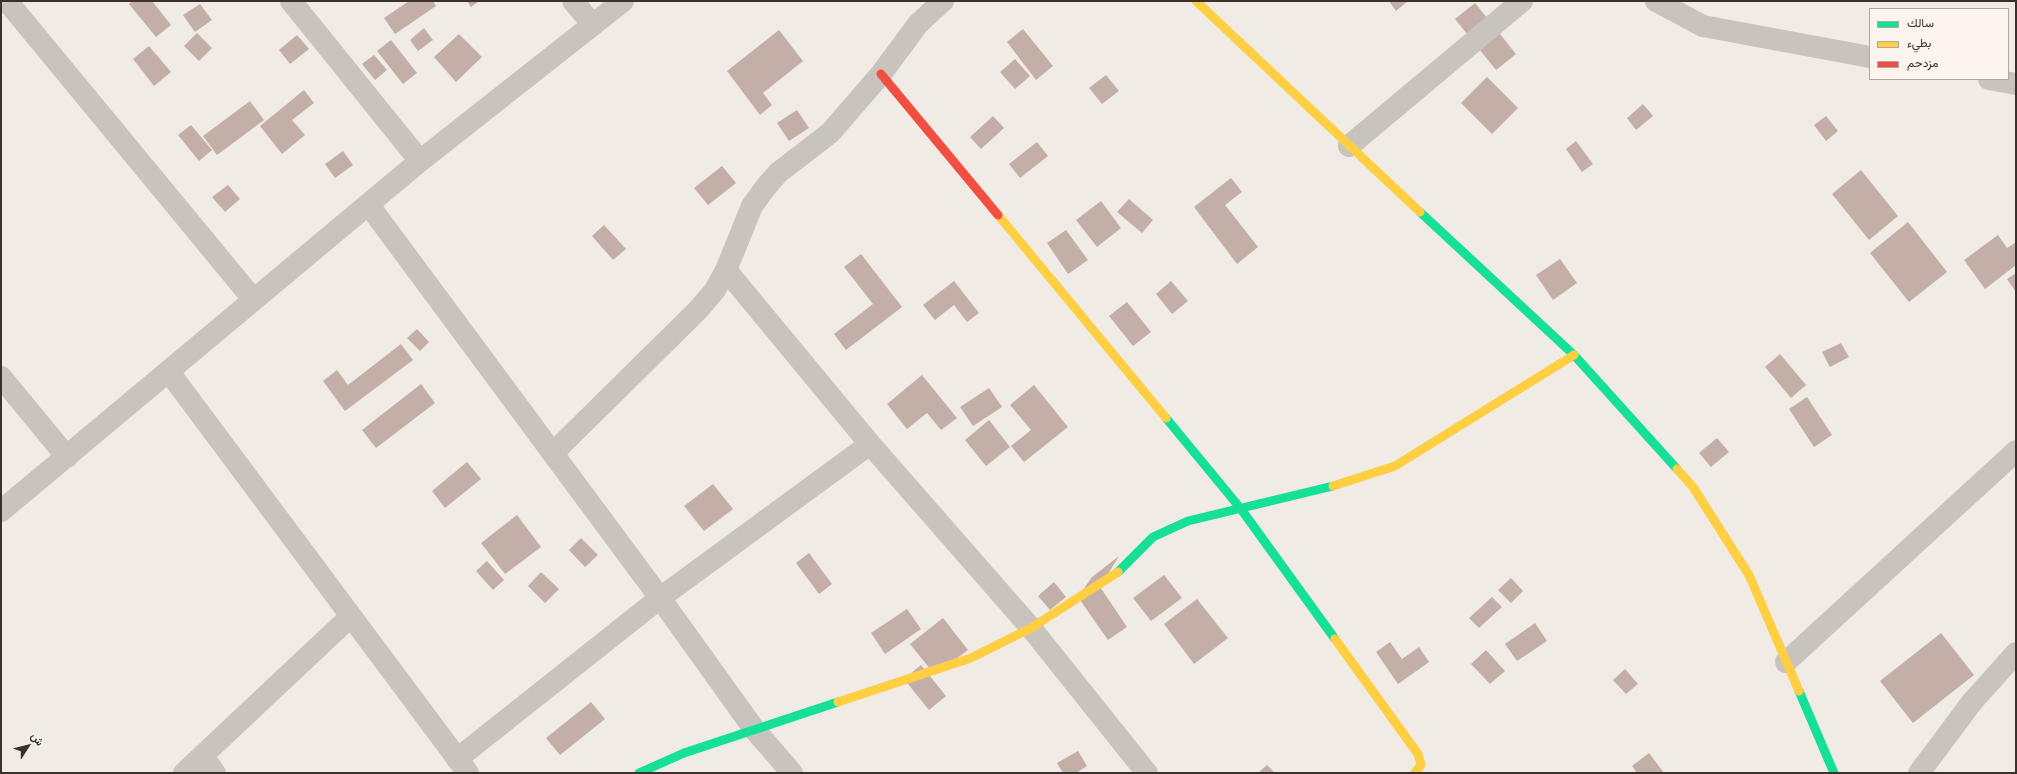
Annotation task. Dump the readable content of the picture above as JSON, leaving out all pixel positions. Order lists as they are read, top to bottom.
{
  "legend": ["سالك", "بطيء", "مزدحم"],
  "north": "top right"
}
